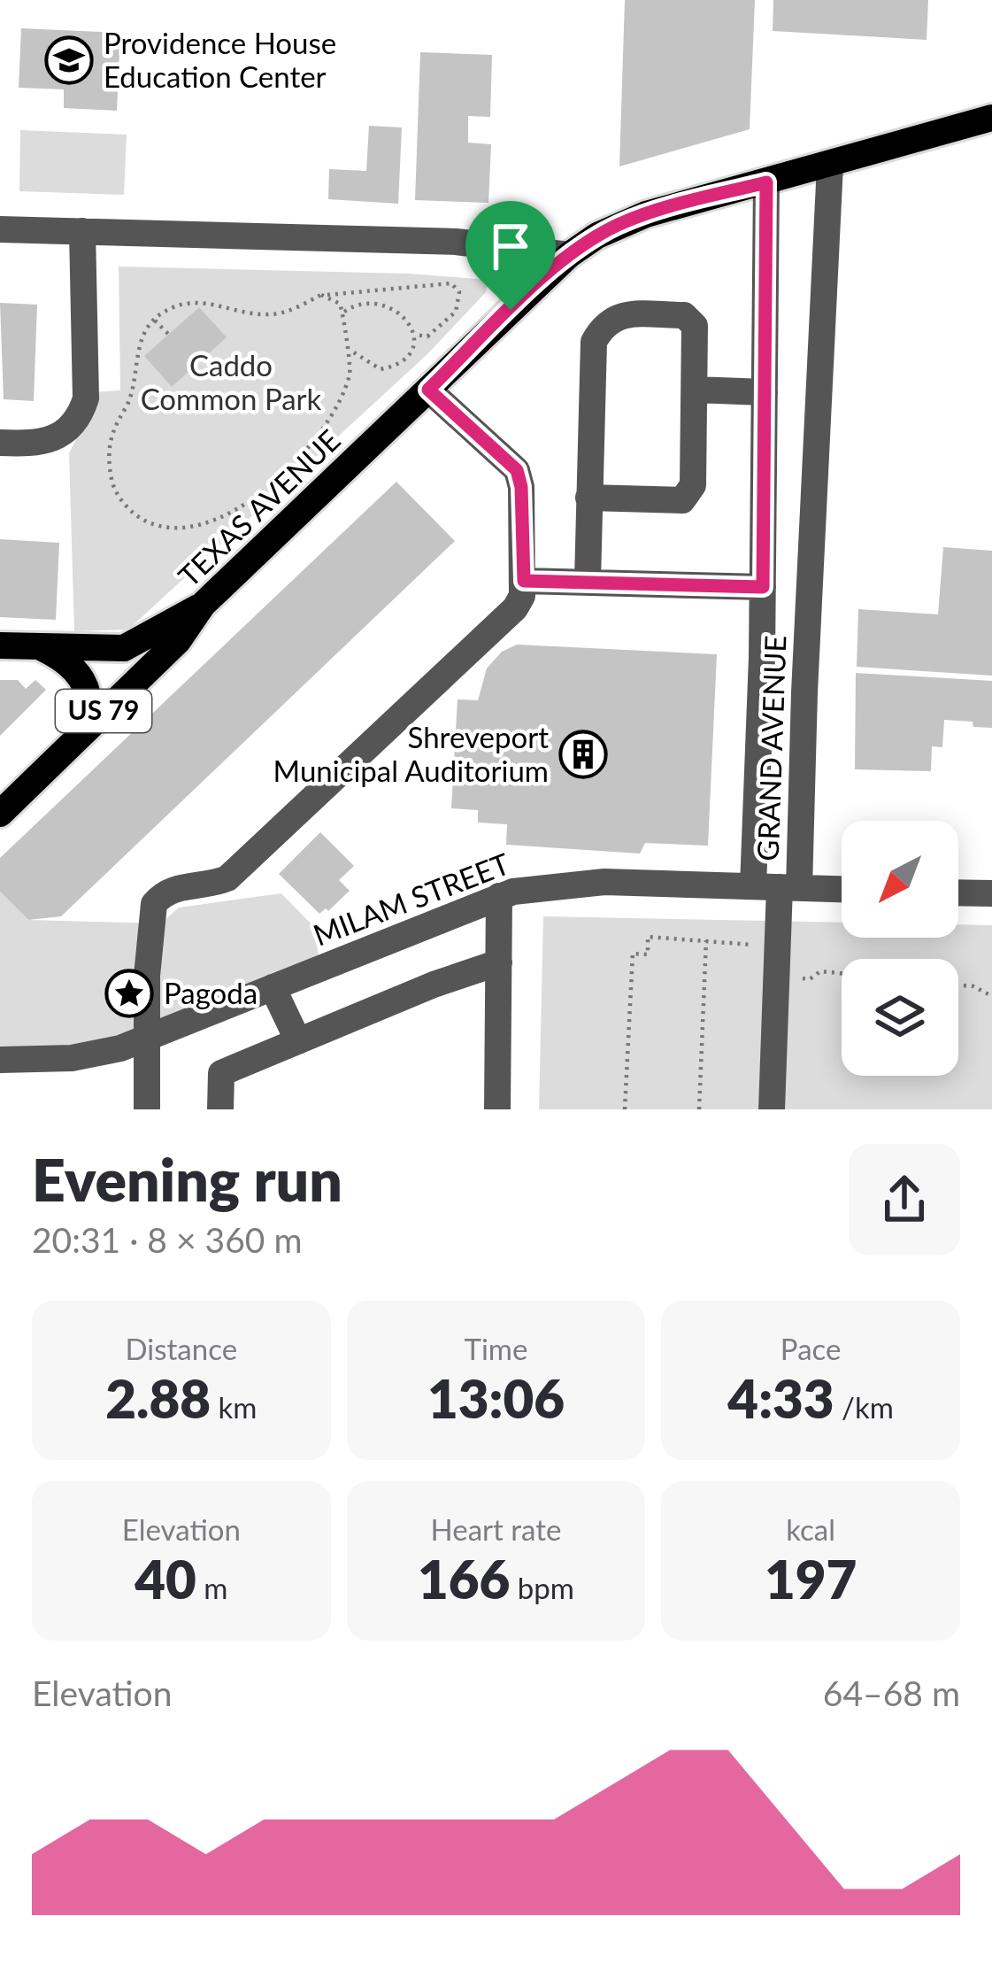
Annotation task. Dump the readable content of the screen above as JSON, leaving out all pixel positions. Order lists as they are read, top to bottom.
{
  "streets": {
    "main road": ["TEXAS AVENUE", "US 79"],
    "street": ["GRAND AVENUE", "MILAM STREET"]
  },
  "crossings": [
    ["TEXAS AVENUE", "US 79"],
    ["TEXAS AVENUE", "GRAND AVENUE"],
    ["GRAND AVENUE", "MILAM STREET"]
  ],
  "parks": ["Caddo Common Park"],
  "places": {
    "school or university": ["Providence House Education Center"],
    "building": ["Shreveport Municipal Auditorium"],
    "place": ["Pagoda"]
  },
  "north": "bottom left",
  "page": {
    "heading": ["Evening run", "20:31 · 8 × 360 m"],
    "stats": [
      ["Distance", "2.88 km"],
      ["Time", "13:06"],
      ["Pace", "4:33 /km"],
      ["Elevation", "40 m"],
      ["Heart rate", "166 bpm"],
      ["kcal", "197"]
    ],
    "chart": ["Elevation", "64–68 m"]
  }
}
